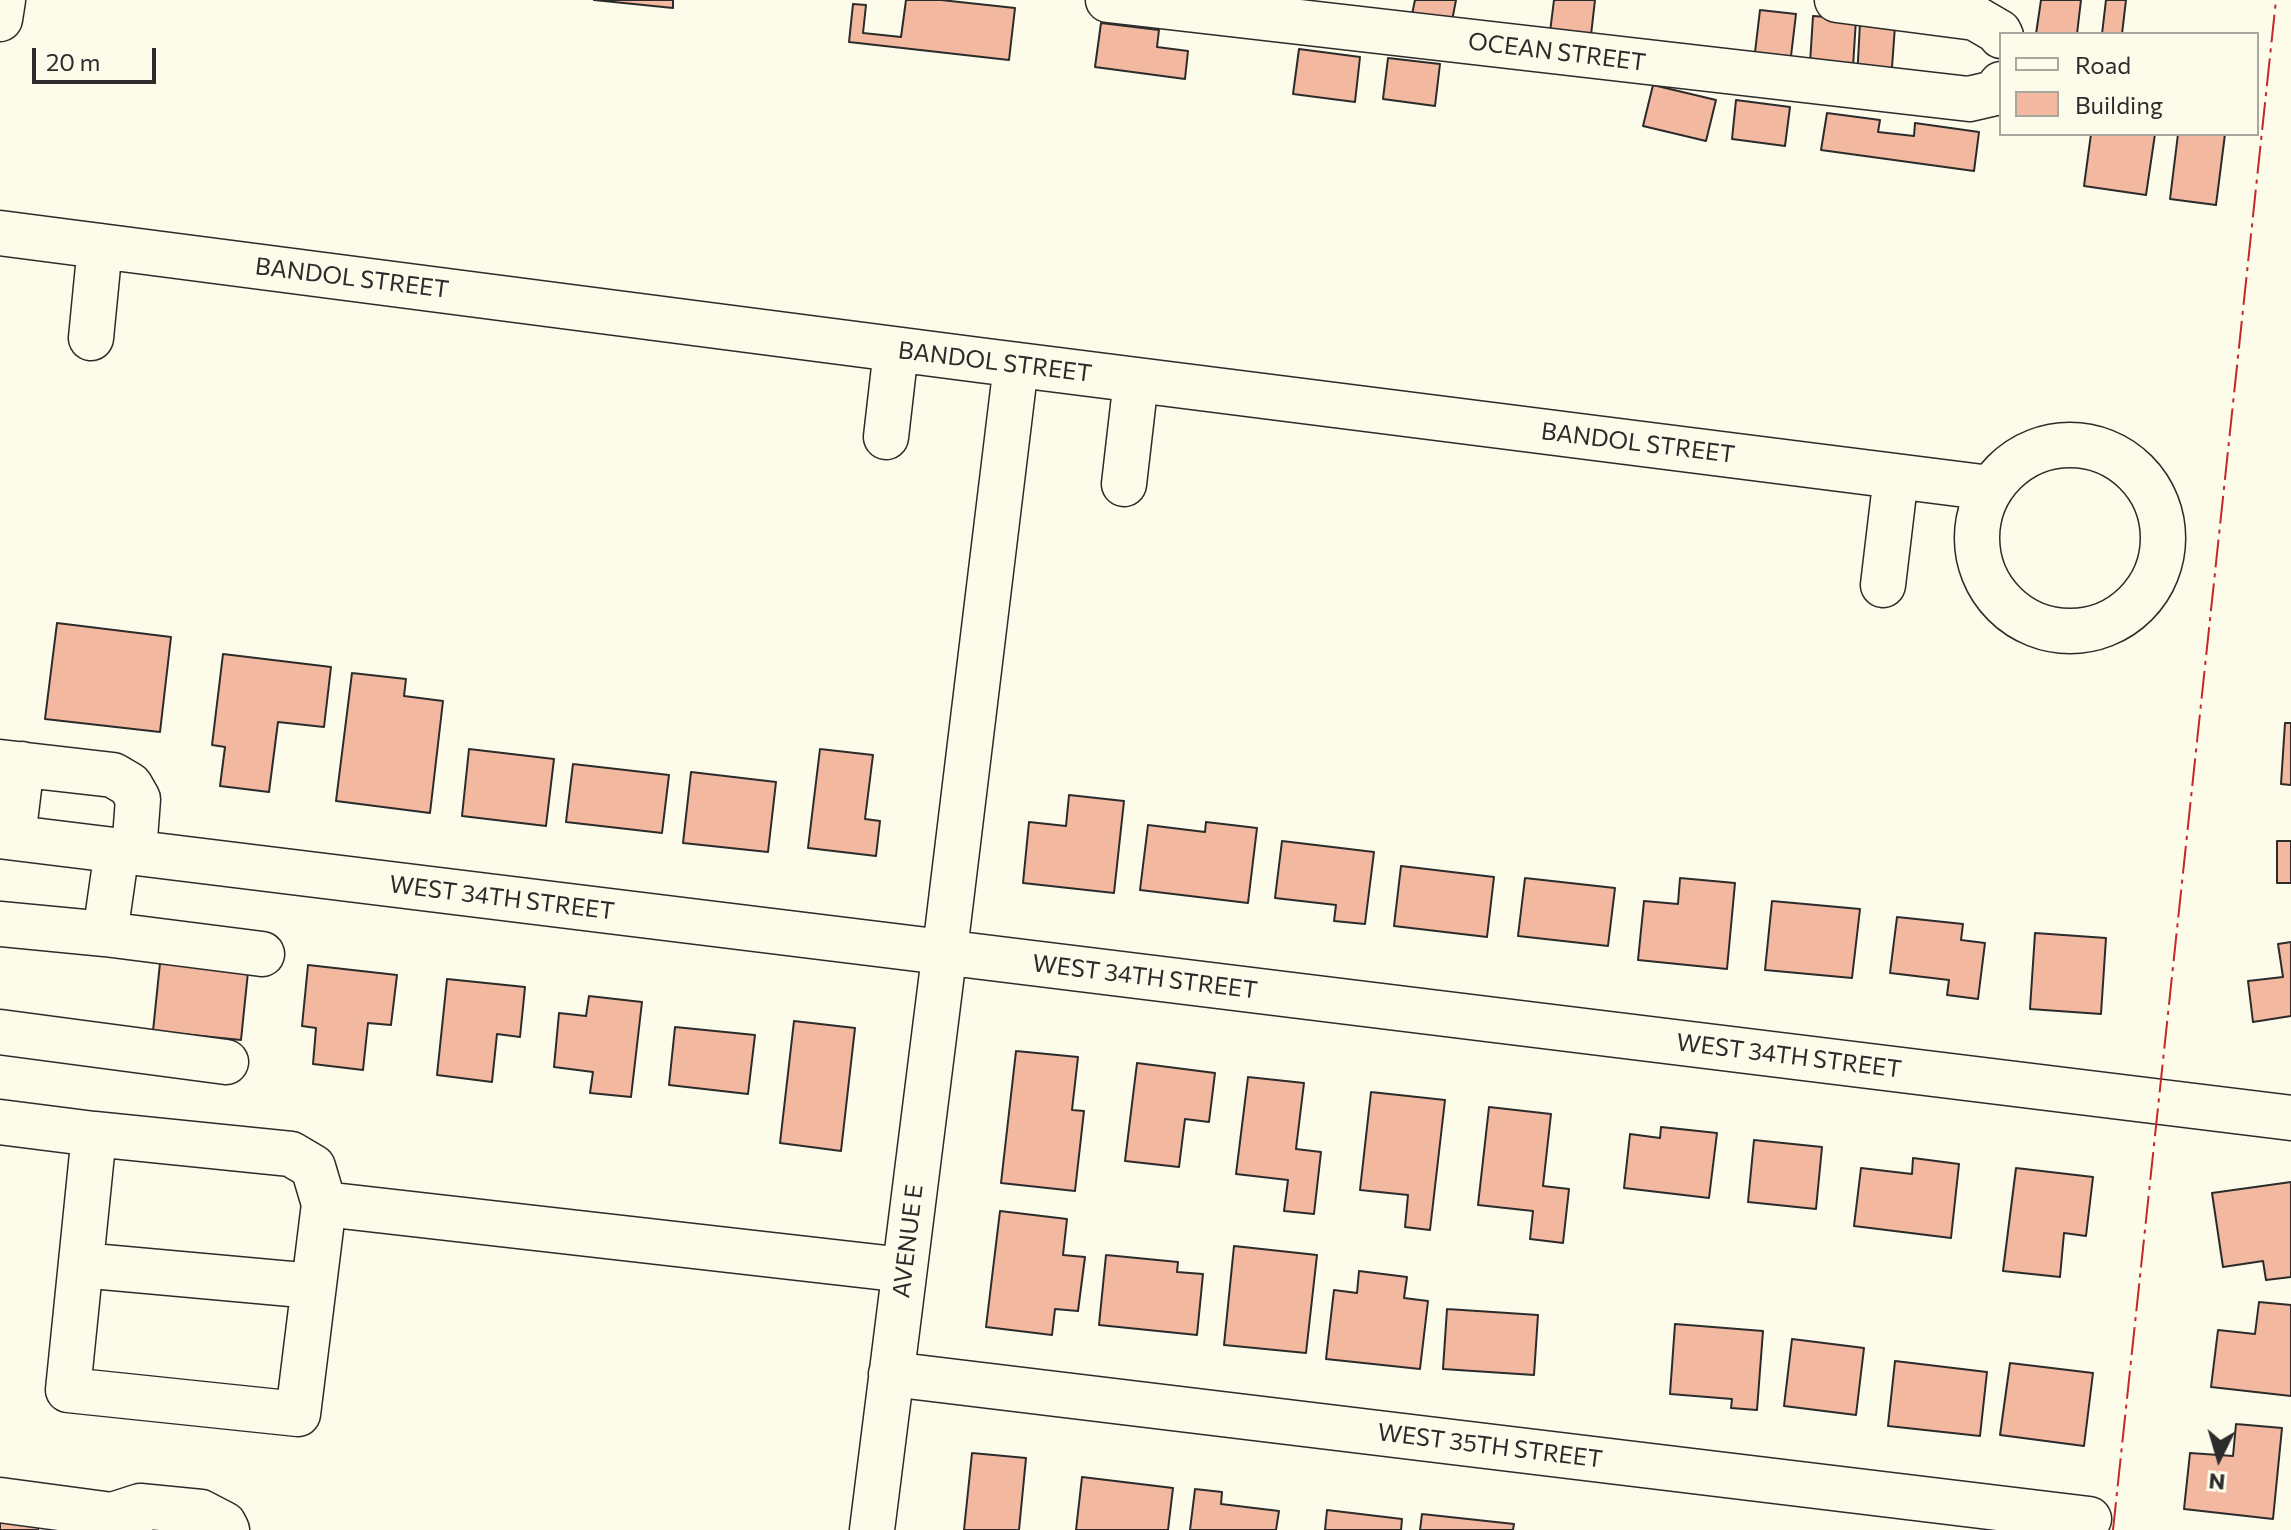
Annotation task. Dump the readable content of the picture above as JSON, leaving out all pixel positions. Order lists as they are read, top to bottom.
{
  "streets": {
    "street": [
      "OCEAN STREET",
      "BANDOL STREET",
      "WEST 34TH STREET",
      "AVENUE E",
      "WEST 35TH STREET"
    ]
  },
  "crossings": [
    ["BANDOL STREET", "AVENUE E"],
    ["WEST 34TH STREET", "AVENUE E"],
    ["AVENUE E", "WEST 35TH STREET"]
  ],
  "legend": ["Road", "Building"],
  "scale_bar": "20 m",
  "north": "bottom"
}
